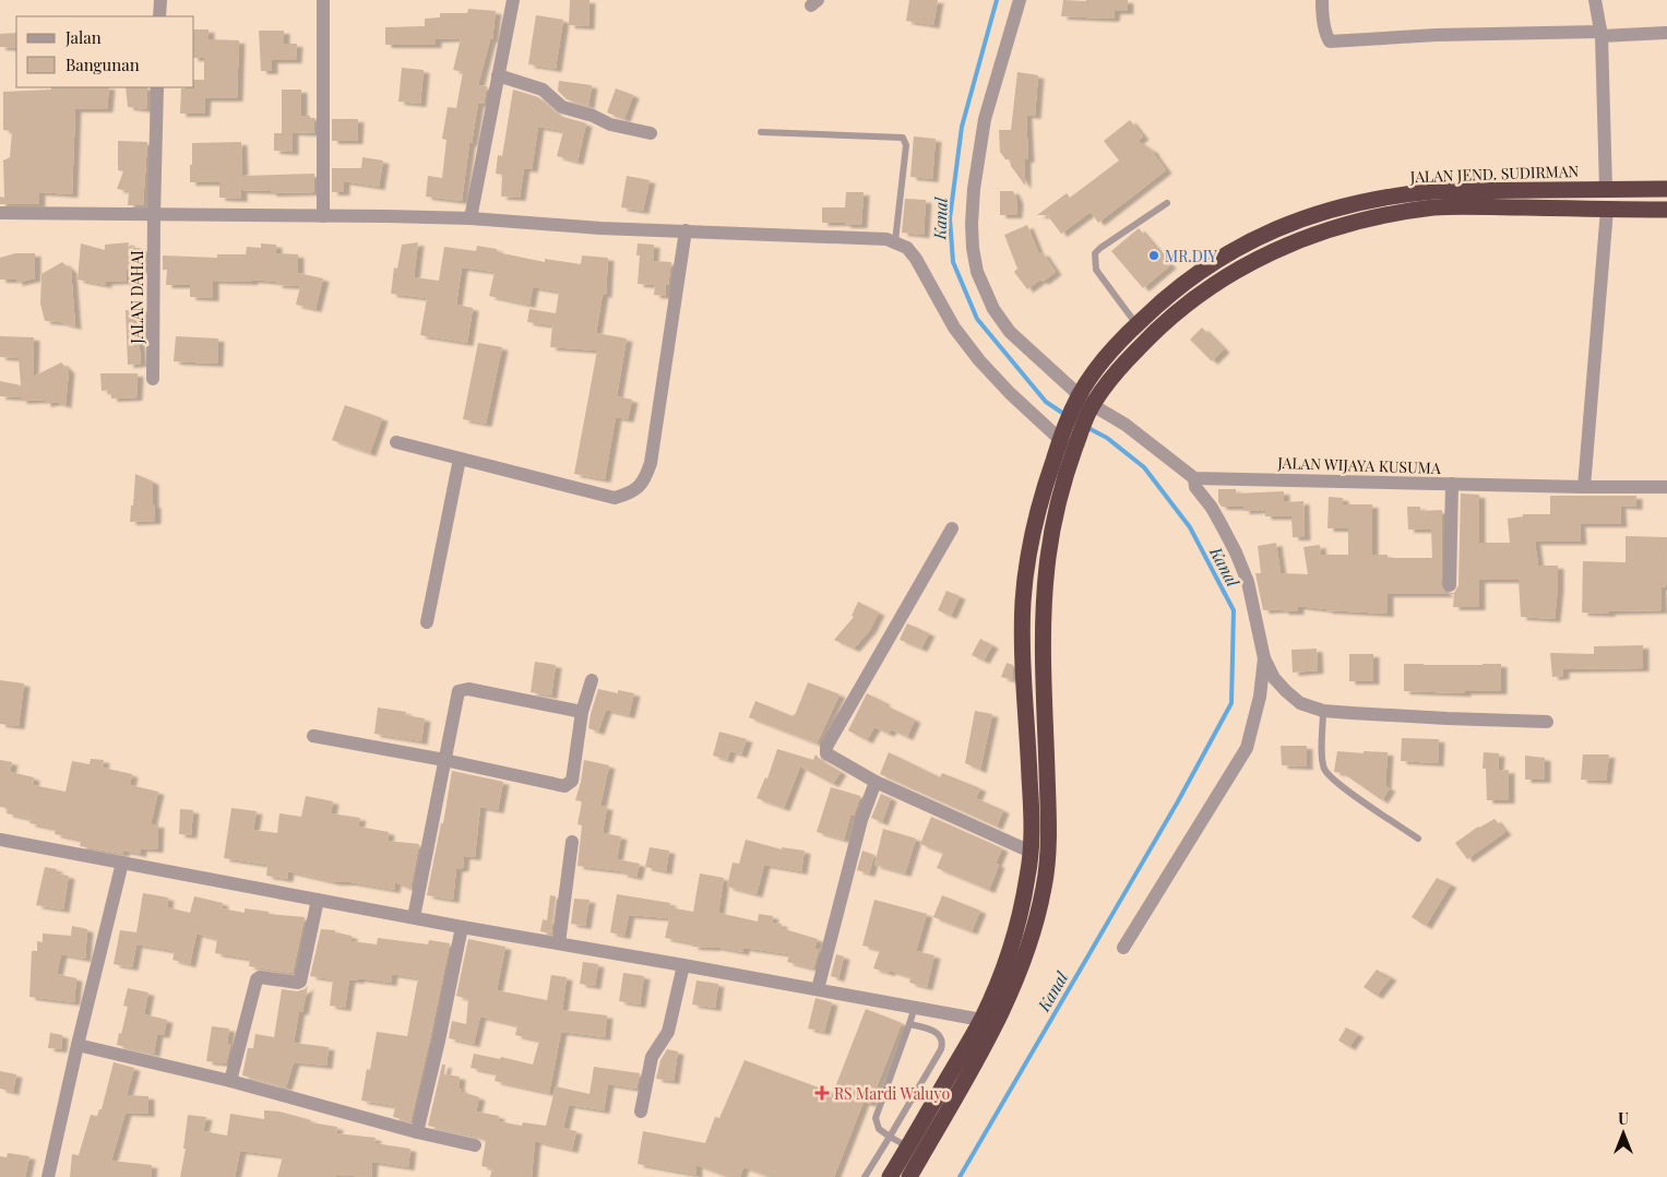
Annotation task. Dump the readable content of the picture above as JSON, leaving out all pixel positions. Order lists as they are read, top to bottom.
{
  "streets": {
    "highway": ["JALAN JEND. SUDIRMAN"],
    "street": ["JALAN DAHAI", "JALAN WIJAYA KUSUMA"]
  },
  "water": ["Kanal"],
  "places": {
    "other": ["MR.DIY"],
    "health": ["RS Mardi Waluyo"]
  },
  "legend": ["Jalan", "Bangunan"],
  "north": "top"
}
